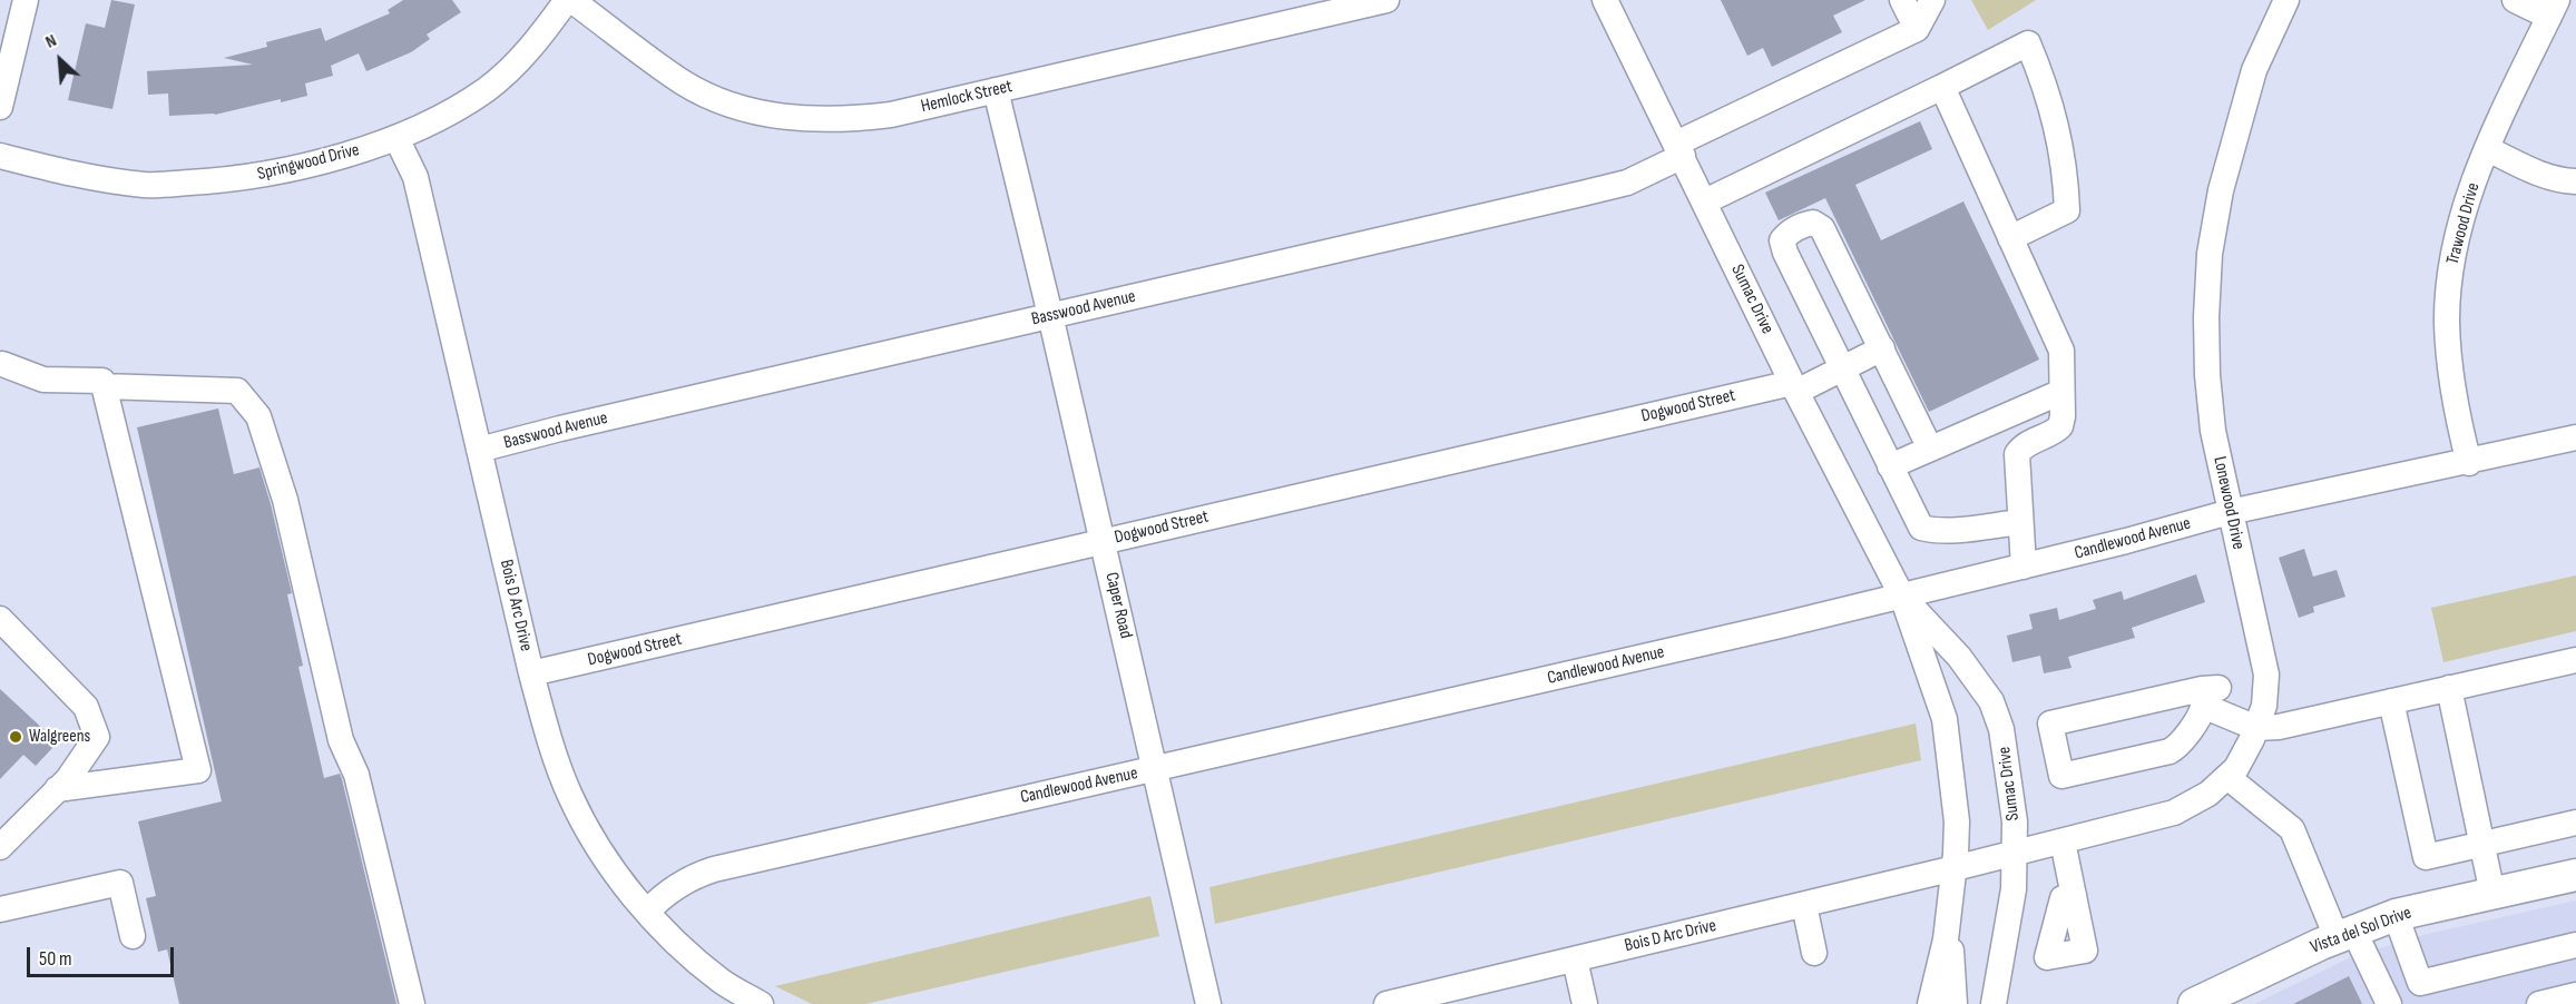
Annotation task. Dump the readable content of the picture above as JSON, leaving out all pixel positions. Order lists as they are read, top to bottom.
{
  "streets": {
    "main road": ["Vista del Sol Drive"],
    "street": [
      "Hemlock Street",
      "Springwood Drive",
      "Trawood Drive",
      "Sumac Drive",
      "Basswood Avenue",
      "Dogwood Street",
      "Lonewood Drive",
      "Candlewood Avenue",
      "Bois D Arc Drive",
      "Caper Road"
    ]
  },
  "crossings": [
    ["Hemlock Street", "Springwood Drive"],
    ["Hemlock Street", "Caper Road"],
    ["Springwood Drive", "Bois D Arc Drive"],
    ["Trawood Drive", "Candlewood Avenue"],
    ["Sumac Drive", "Basswood Avenue"],
    ["Sumac Drive", "Dogwood Street"],
    ["Sumac Drive", "Lonewood Drive"],
    ["Sumac Drive", "Candlewood Avenue"],
    ["Sumac Drive", "Bois D Arc Drive"],
    ["Basswood Avenue", "Bois D Arc Drive"],
    ["Basswood Avenue", "Caper Road"],
    ["Dogwood Street", "Bois D Arc Drive"],
    ["Dogwood Street", "Caper Road"],
    ["Lonewood Drive", "Candlewood Avenue"],
    ["Lonewood Drive", "Bois D Arc Drive"],
    ["Candlewood Avenue", "Bois D Arc Drive"],
    ["Candlewood Avenue", "Caper Road"]
  ],
  "places": ["Walgreens"],
  "scale_bar": "50 m",
  "north": "top left"
}
